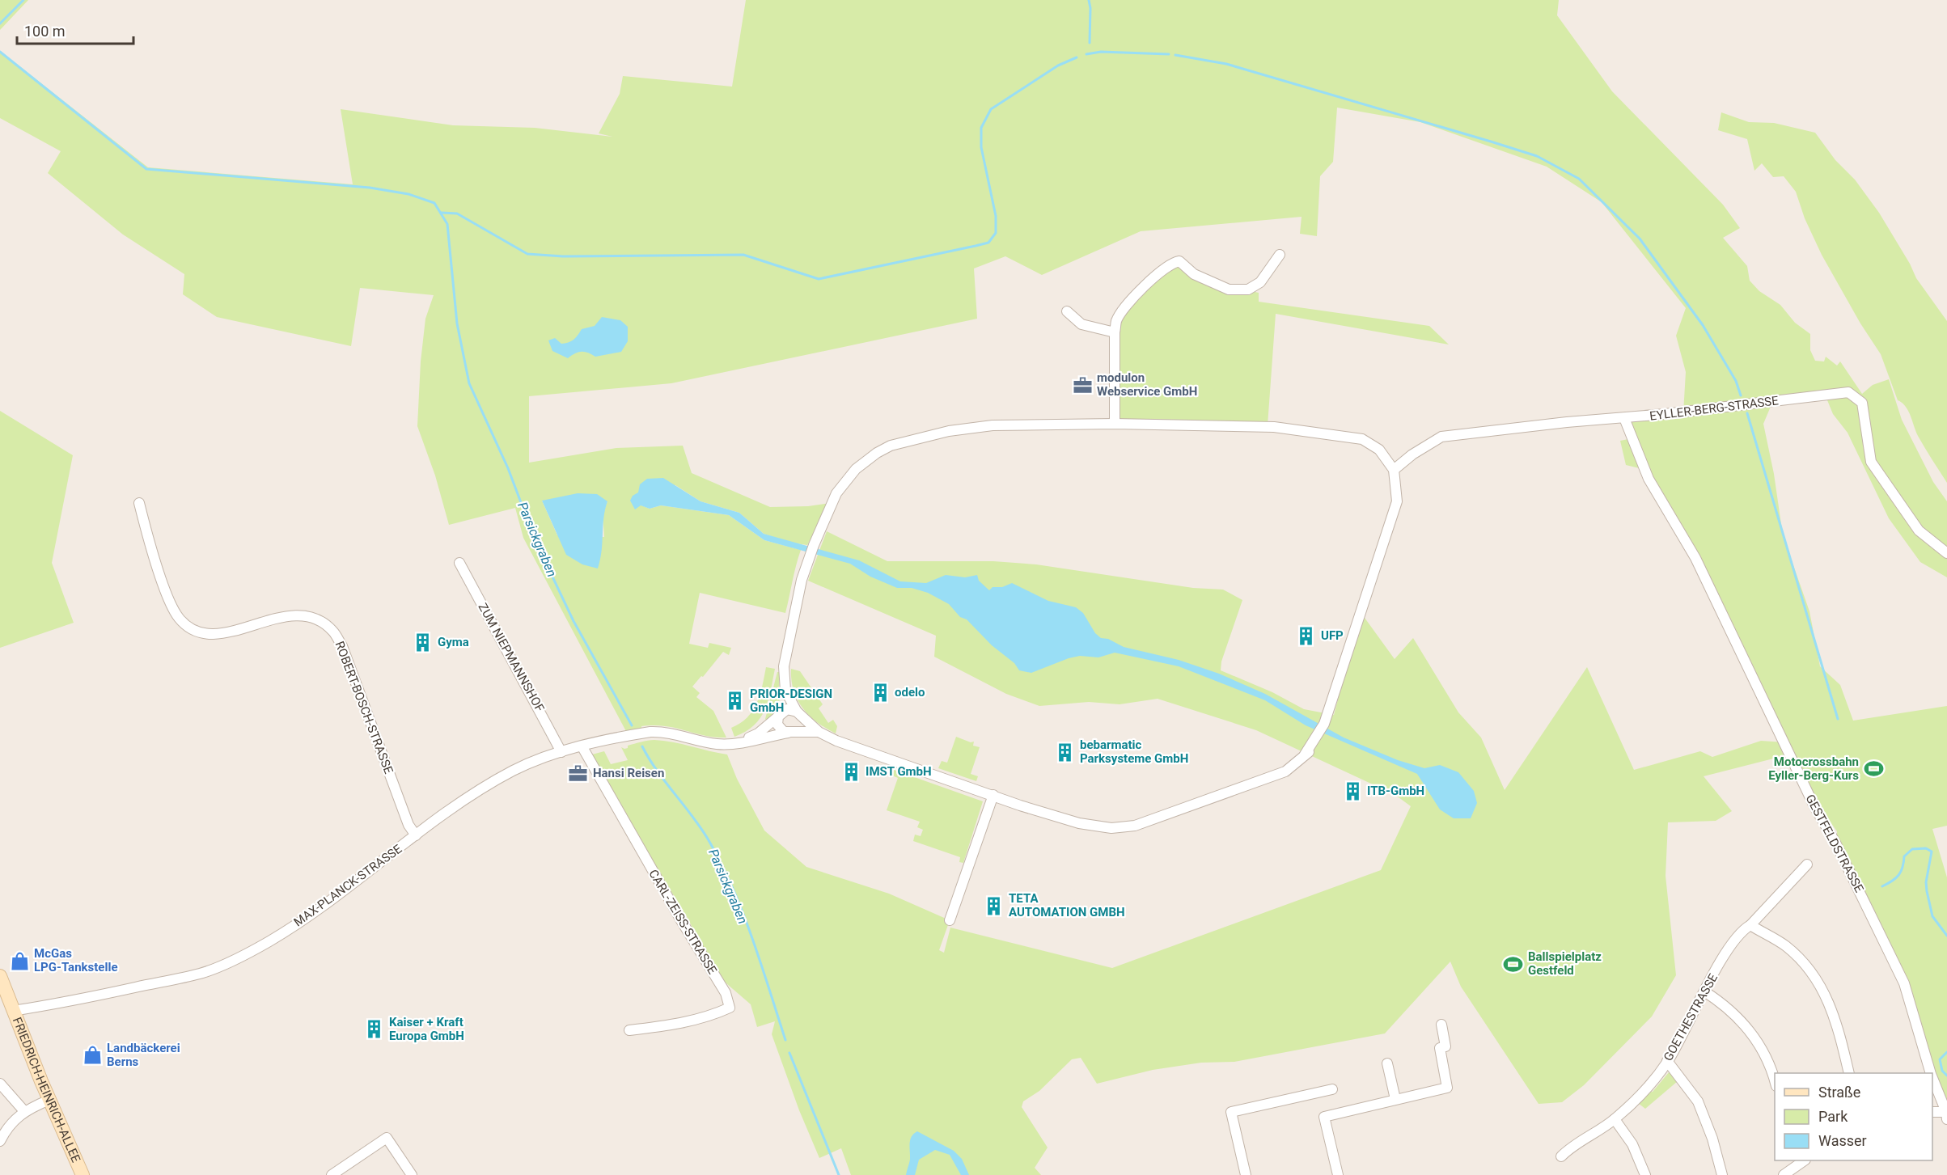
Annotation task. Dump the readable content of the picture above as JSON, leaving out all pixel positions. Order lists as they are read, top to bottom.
{
  "streets": {
    "main road": ["FRIEDRICH-HEINRICH-ALLEE"],
    "street": [
      "EYLLER-BERG-STRASSE",
      "ZUM NIEPMANNSHOF",
      "ROBERT-BOSCH-STRASSE",
      "GESTFELDSTRASSE",
      "MAX-PLANCK-STRASSE",
      "CARL-ZEISS-STRASSE",
      "GOETHESTRASSE"
    ]
  },
  "crossings": [
    ["EYLLER-BERG-STRASSE", "GESTFELDSTRASSE"],
    ["ZUM NIEPMANNSHOF", "MAX-PLANCK-STRASSE"],
    ["ROBERT-BOSCH-STRASSE", "MAX-PLANCK-STRASSE"],
    ["MAX-PLANCK-STRASSE", "CARL-ZEISS-STRASSE"],
    ["MAX-PLANCK-STRASSE", "FRIEDRICH-HEINRICH-ALLEE"]
  ],
  "water": ["Parsickgraben"],
  "places": {
    "office": ["modulon Webservice GmbH", "Hansi Reisen"],
    "building": [
      "UFP",
      "Gyma",
      "odelo",
      "PRIOR-DESIGN GmbH",
      "bebarmatic Parksysteme GmbH",
      "IMST GmbH",
      "ITB-GmbH",
      "TETA AUTOMATION GMBH",
      "Kaiser + Kraft Europa GmbH"
    ],
    "sports": ["Motocrossbahn Eyller-Berg-Kurs", "Ballspielplatz Gestfeld"],
    "shop": ["McGas LPG-Tankstelle", "Landbäckerei Berns"]
  },
  "legend": ["Straße", "Park", "Wasser"],
  "scale_bar": "100 m"
}
